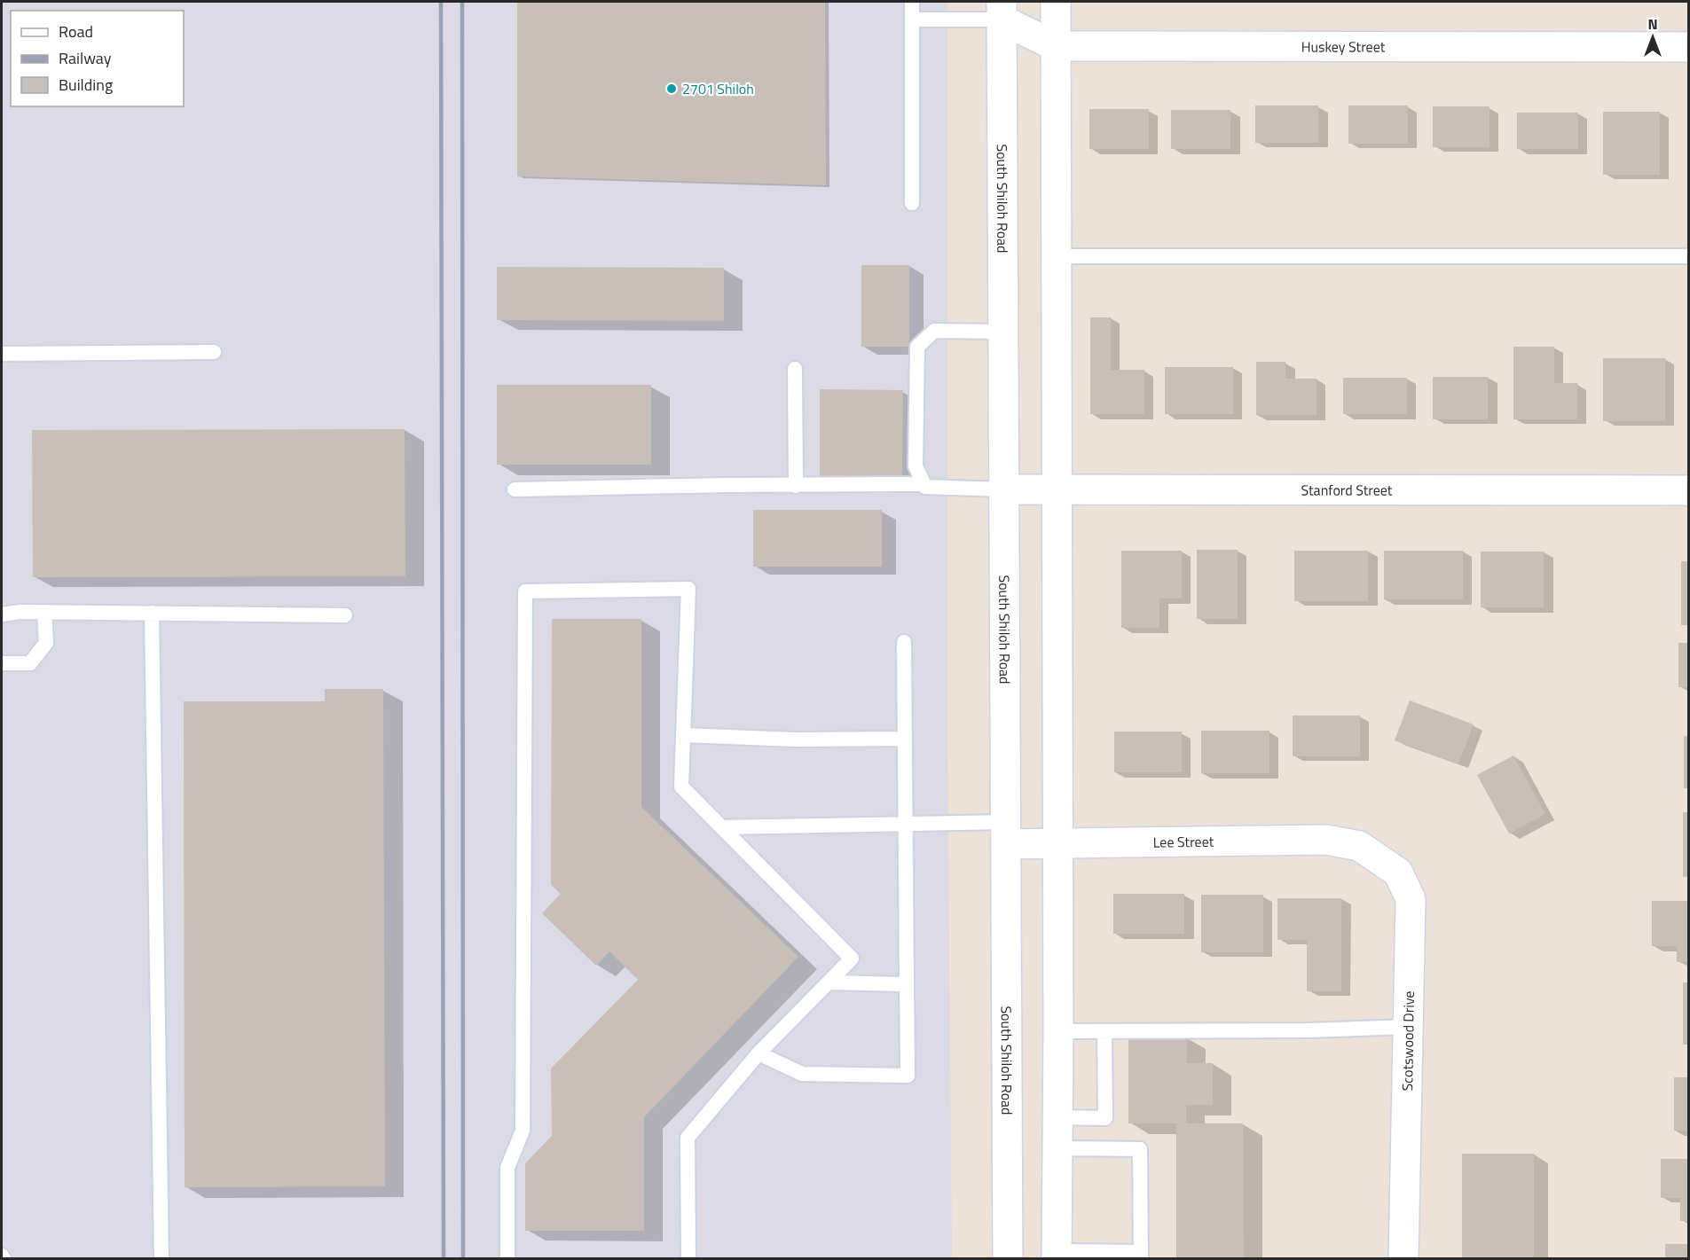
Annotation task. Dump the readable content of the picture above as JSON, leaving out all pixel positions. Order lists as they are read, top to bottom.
{
  "streets": {
    "main road": [
      "Huskey Street",
      "South Shiloh Road",
      "Stanford Street",
      "Lee Street",
      "Scotswood Drive"
    ]
  },
  "crossings": [
    ["Huskey Street", "South Shiloh Road"],
    ["South Shiloh Road", "Stanford Street"],
    ["South Shiloh Road", "Lee Street"],
    ["Lee Street", "Scotswood Drive"]
  ],
  "places": ["2701 Shiloh"],
  "legend": ["Road", "Railway", "Building"],
  "north": "top"
}
